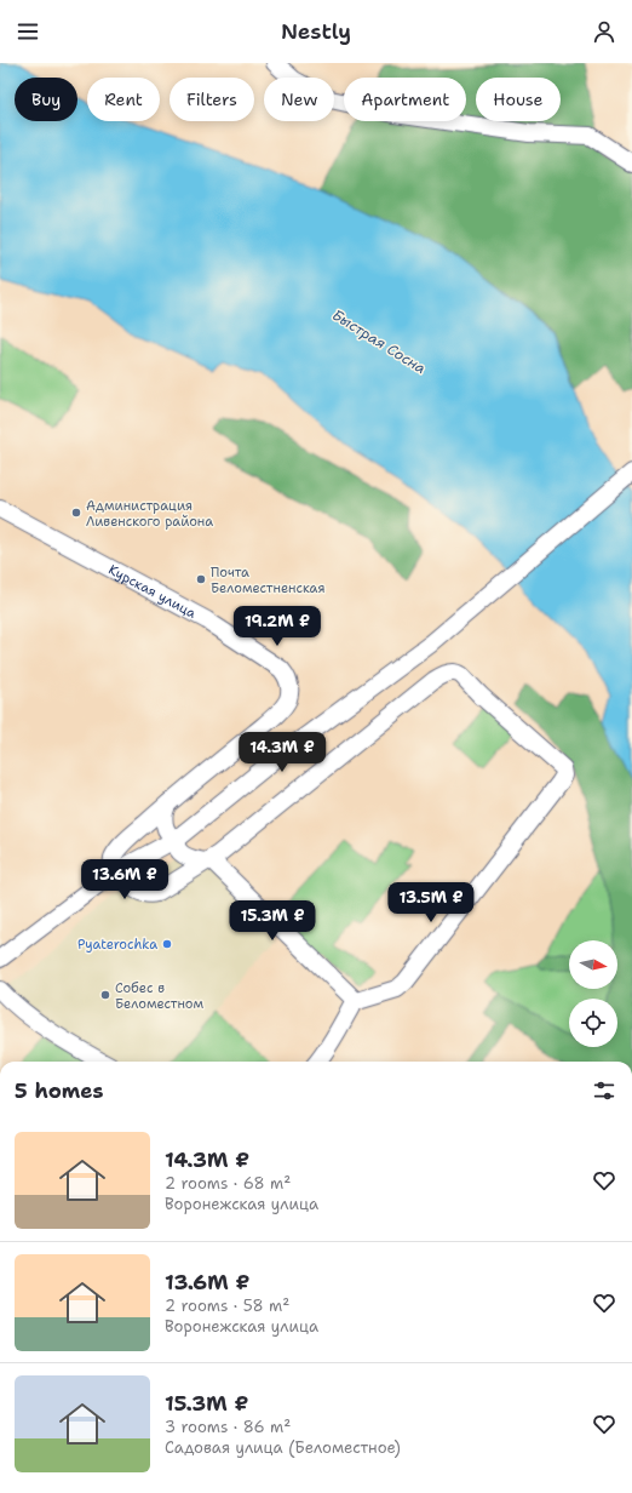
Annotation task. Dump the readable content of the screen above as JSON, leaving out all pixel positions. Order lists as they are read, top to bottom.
{
  "streets": {
    "street": ["Курская улица"]
  },
  "water": ["Быстрая Сосна"],
  "places": [
    "Администрация Ливенского района",
    "Почта Беломестненская",
    "Pyaterochka",
    "Собес в Беломестном"
  ],
  "north": "right",
  "page": {
    "header": "Nestly",
    "chip": [
      "Buy",
      "Rent",
      "Filters",
      "New",
      "Apartment",
      "House"
    ],
    "price": [
      "19.2M ₽",
      "14.3M ₽",
      "13.6M ₽",
      "13.5M ₽",
      "15.3M ₽"
    ],
    "heading": "5 homes",
    "list": [
      {
        "name": "14.3M ₽",
        "note": "2 rooms · 68 m² · Воронежская улица"
      },
      {
        "name": "13.6M ₽",
        "note": "2 rooms · 58 m² · Воронежская улица"
      },
      {
        "name": "15.3M ₽",
        "note": "3 rooms · 86 m² · Садовая улица (Беломестное)"
      }
    ]
  }
}
